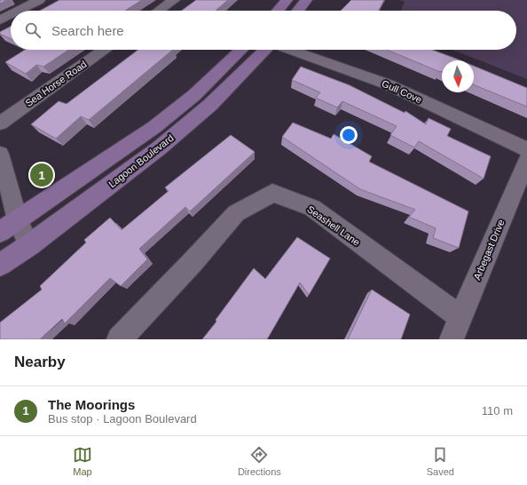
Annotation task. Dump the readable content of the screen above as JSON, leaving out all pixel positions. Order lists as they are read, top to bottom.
{
  "streets": {
    "street": [
      "Sea Horse Road",
      "Gull Cove",
      "Lagoon Boulevard",
      "Seashell Lane",
      "Arbegast Drive"
    ]
  },
  "crossings": [
    ["Seashell Lane", "Arbegast Drive"]
  ],
  "north": "bottom",
  "page": {
    "search": "Search here",
    "pins": "1",
    "heading": "Nearby",
    "list": [
      {
        "mark": "1",
        "name": "The Moorings",
        "note": "Bus stop · Lagoon Boulevard",
        "value": "110 m"
      }
    ],
    "nav": ["Map", "Directions", "Saved"]
  }
}
